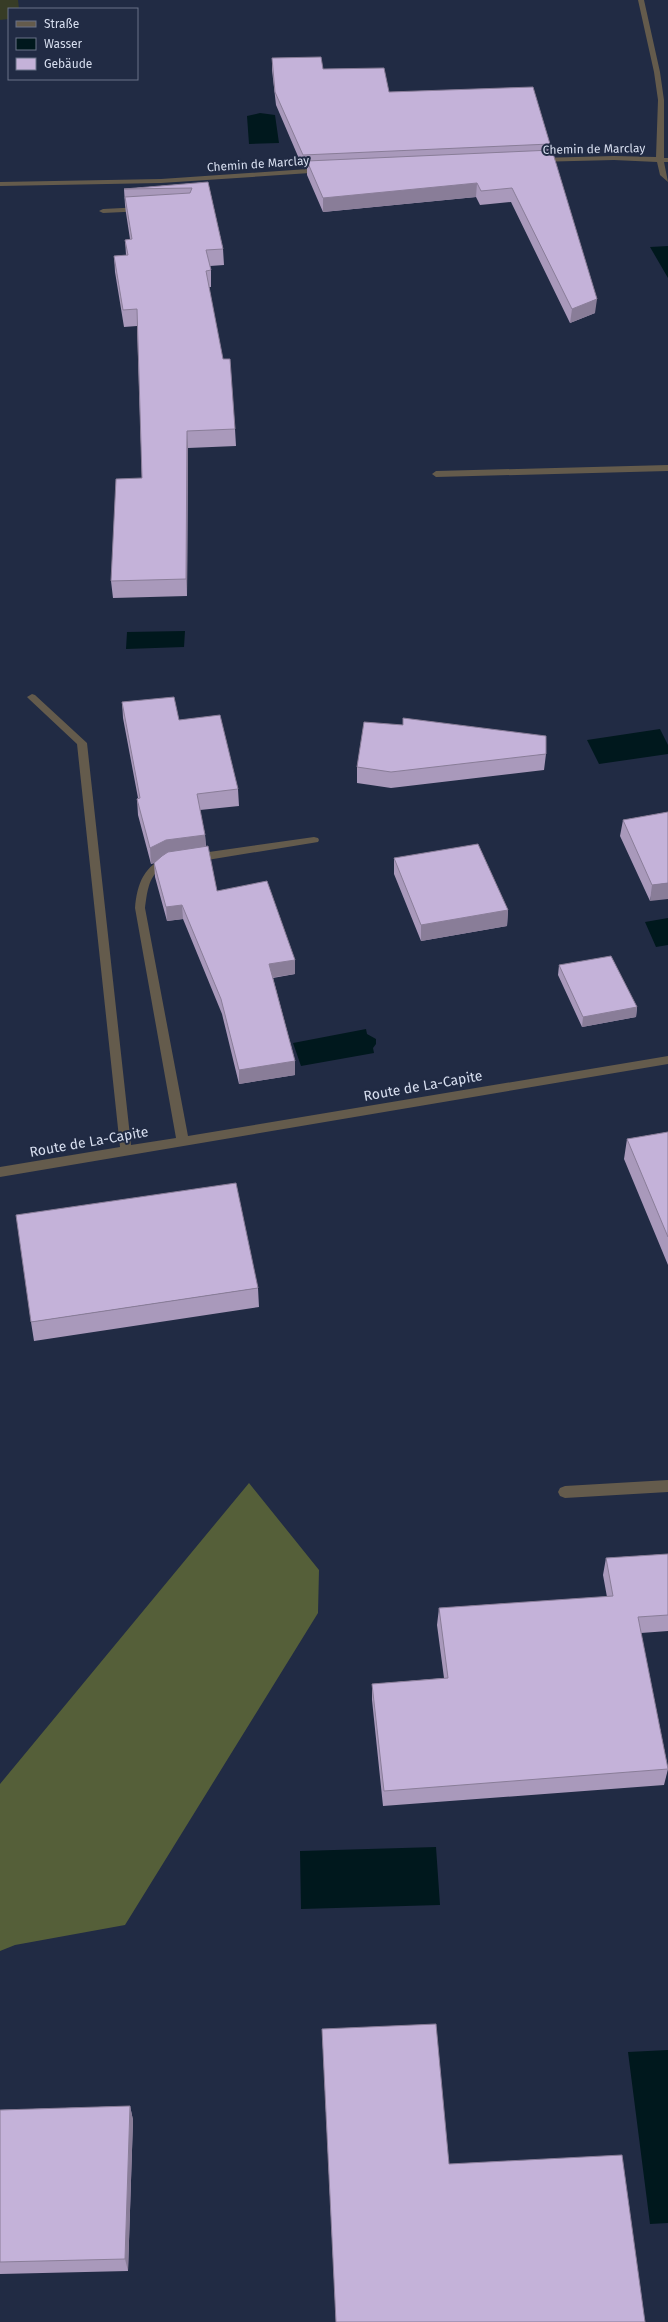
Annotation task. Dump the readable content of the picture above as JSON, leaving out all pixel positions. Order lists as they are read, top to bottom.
{
  "streets": {
    "street": ["Chemin de Marclay", "Route de La-Capite"]
  },
  "legend": ["Straße", "Wasser", "Gebäude"]
}
